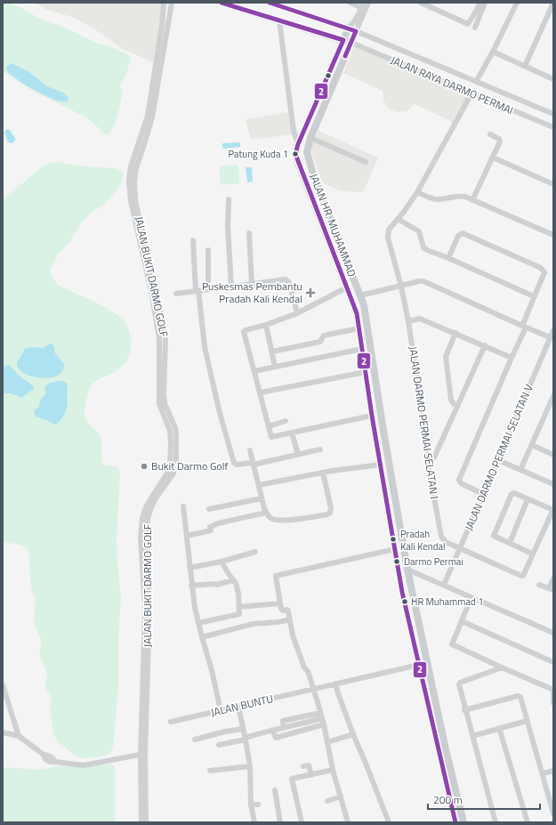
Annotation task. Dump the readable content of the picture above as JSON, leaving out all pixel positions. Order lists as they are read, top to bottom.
{
  "streets": {
    "main road": ["JALAN HR. MUHAMMAD"],
    "street": [
      "JALAN RAYA DARMO PERMAI",
      "JALAN BUKIT DARMO GOLF",
      "JALAN DARMO PERMAI SELATAN I",
      "JALAN DARMO PERMAI SELATAN V",
      "JALAN BUNTU"
    ]
  },
  "crossings": [
    ["JALAN RAYA DARMO PERMAI", "JALAN HR. MUHAMMAD"],
    ["JALAN RAYA DARMO PERMAI", "JALAN DARMO PERMAI SELATAN I"],
    ["JALAN HR. MUHAMMAD", "JALAN BUNTU"],
    ["JALAN DARMO PERMAI SELATAN I", "JALAN DARMO PERMAI SELATAN V"]
  ],
  "places": {
    "other": [
      "Patung Kuda 1",
      "Bukit Darmo Golf",
      "Pradah Kali Kendal",
      "Darmo Permai",
      "HR Muhammad 1"
    ],
    "health": ["Puskesmas Pembantu Pradah Kali Kendal"]
  },
  "lines": ["transit line 2"],
  "scale_bar": "200 m"
}
